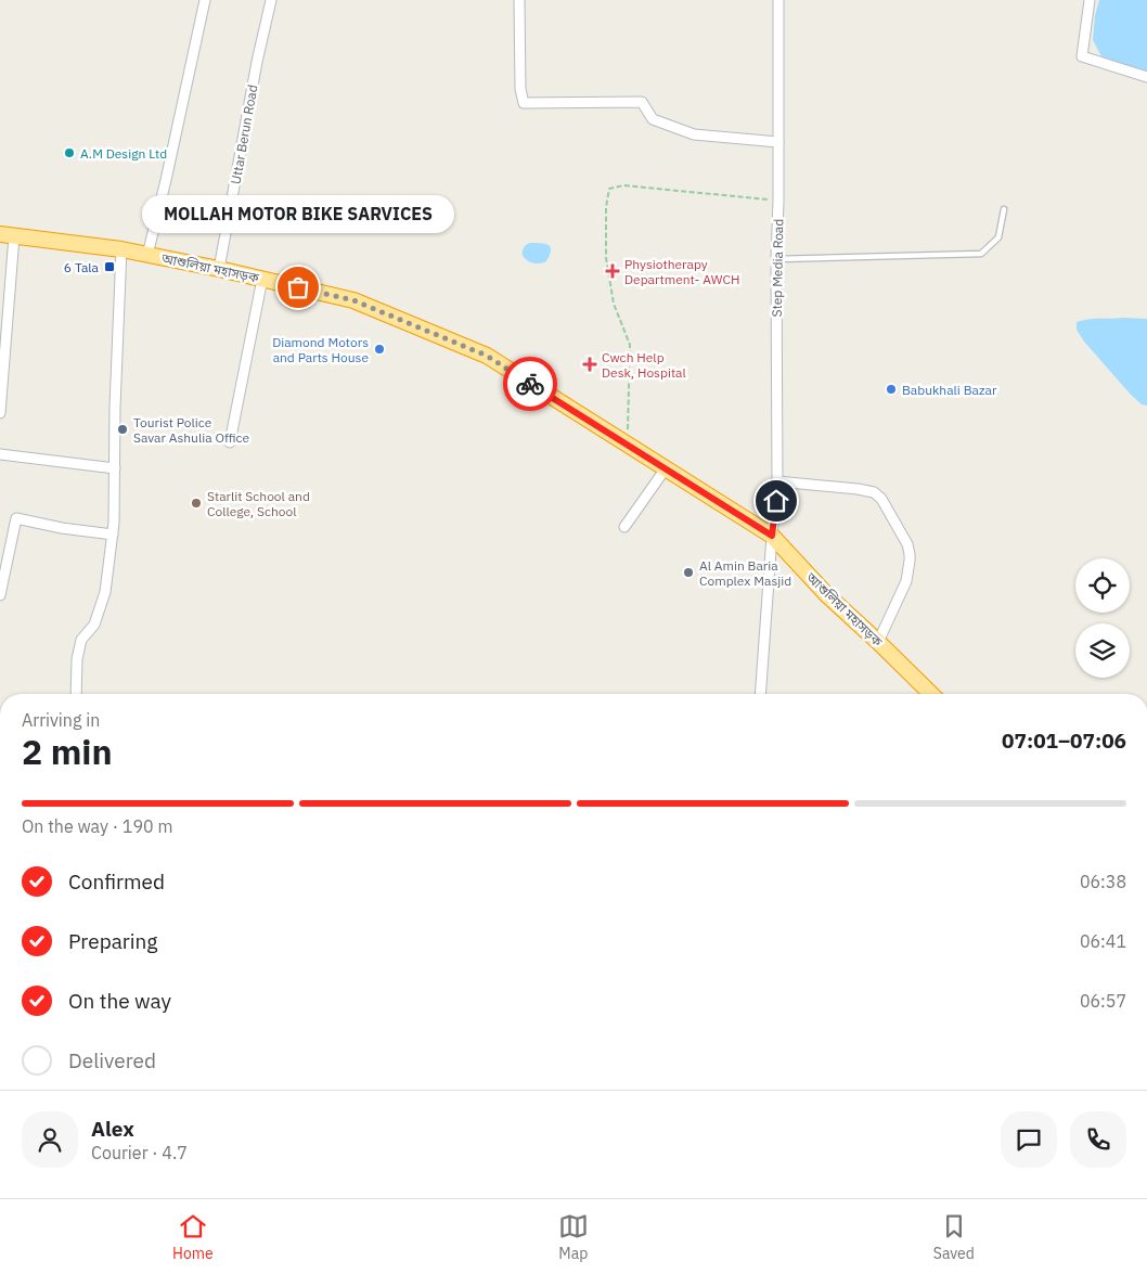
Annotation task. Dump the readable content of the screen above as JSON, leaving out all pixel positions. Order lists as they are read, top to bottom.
{
  "streets": {
    "highway": ["আশুলিয়া মহাসড়ক"],
    "street": ["Uttar Berun Road", "Step Media Road"]
  },
  "crossings": [
    ["Uttar Berun Road", "আশুলিয়া মহাসড়ক"],
    ["আশুলিয়া মহাসড়ক", "Step Media Road"]
  ],
  "places": {
    "other": [
      "A.M Design Ltd",
      "MOLLAH MOTOR BIKE SARVICES",
      "Diamond Motors and Parts House",
      "Babukhali Bazar",
      "Tourist Police Savar Ashulia Office",
      "Starlit School and College, School",
      "Al Amin Baria Complex Masjid"
    ],
    "transit": ["6 Tala"],
    "health": ["Physiotherapy Department- AWCH", "Cwch Help Desk, Hospital"]
  },
  "page": {
    "bubble": "MOLLAH MOTOR BIKE SARVICES",
    "heading": ["2 min", "Arriving in", "07:01–07:06"],
    "panel": ["Alex", "Courier · 4.7"],
    "bar": "On the way · 190 m",
    "list": [
      ["Confirmed", "06:38"],
      ["Preparing", "06:41"],
      ["On the way", "06:57"],
      "Delivered"
    ],
    "tabs": ["Home", "Map", "Saved"]
  }
}
